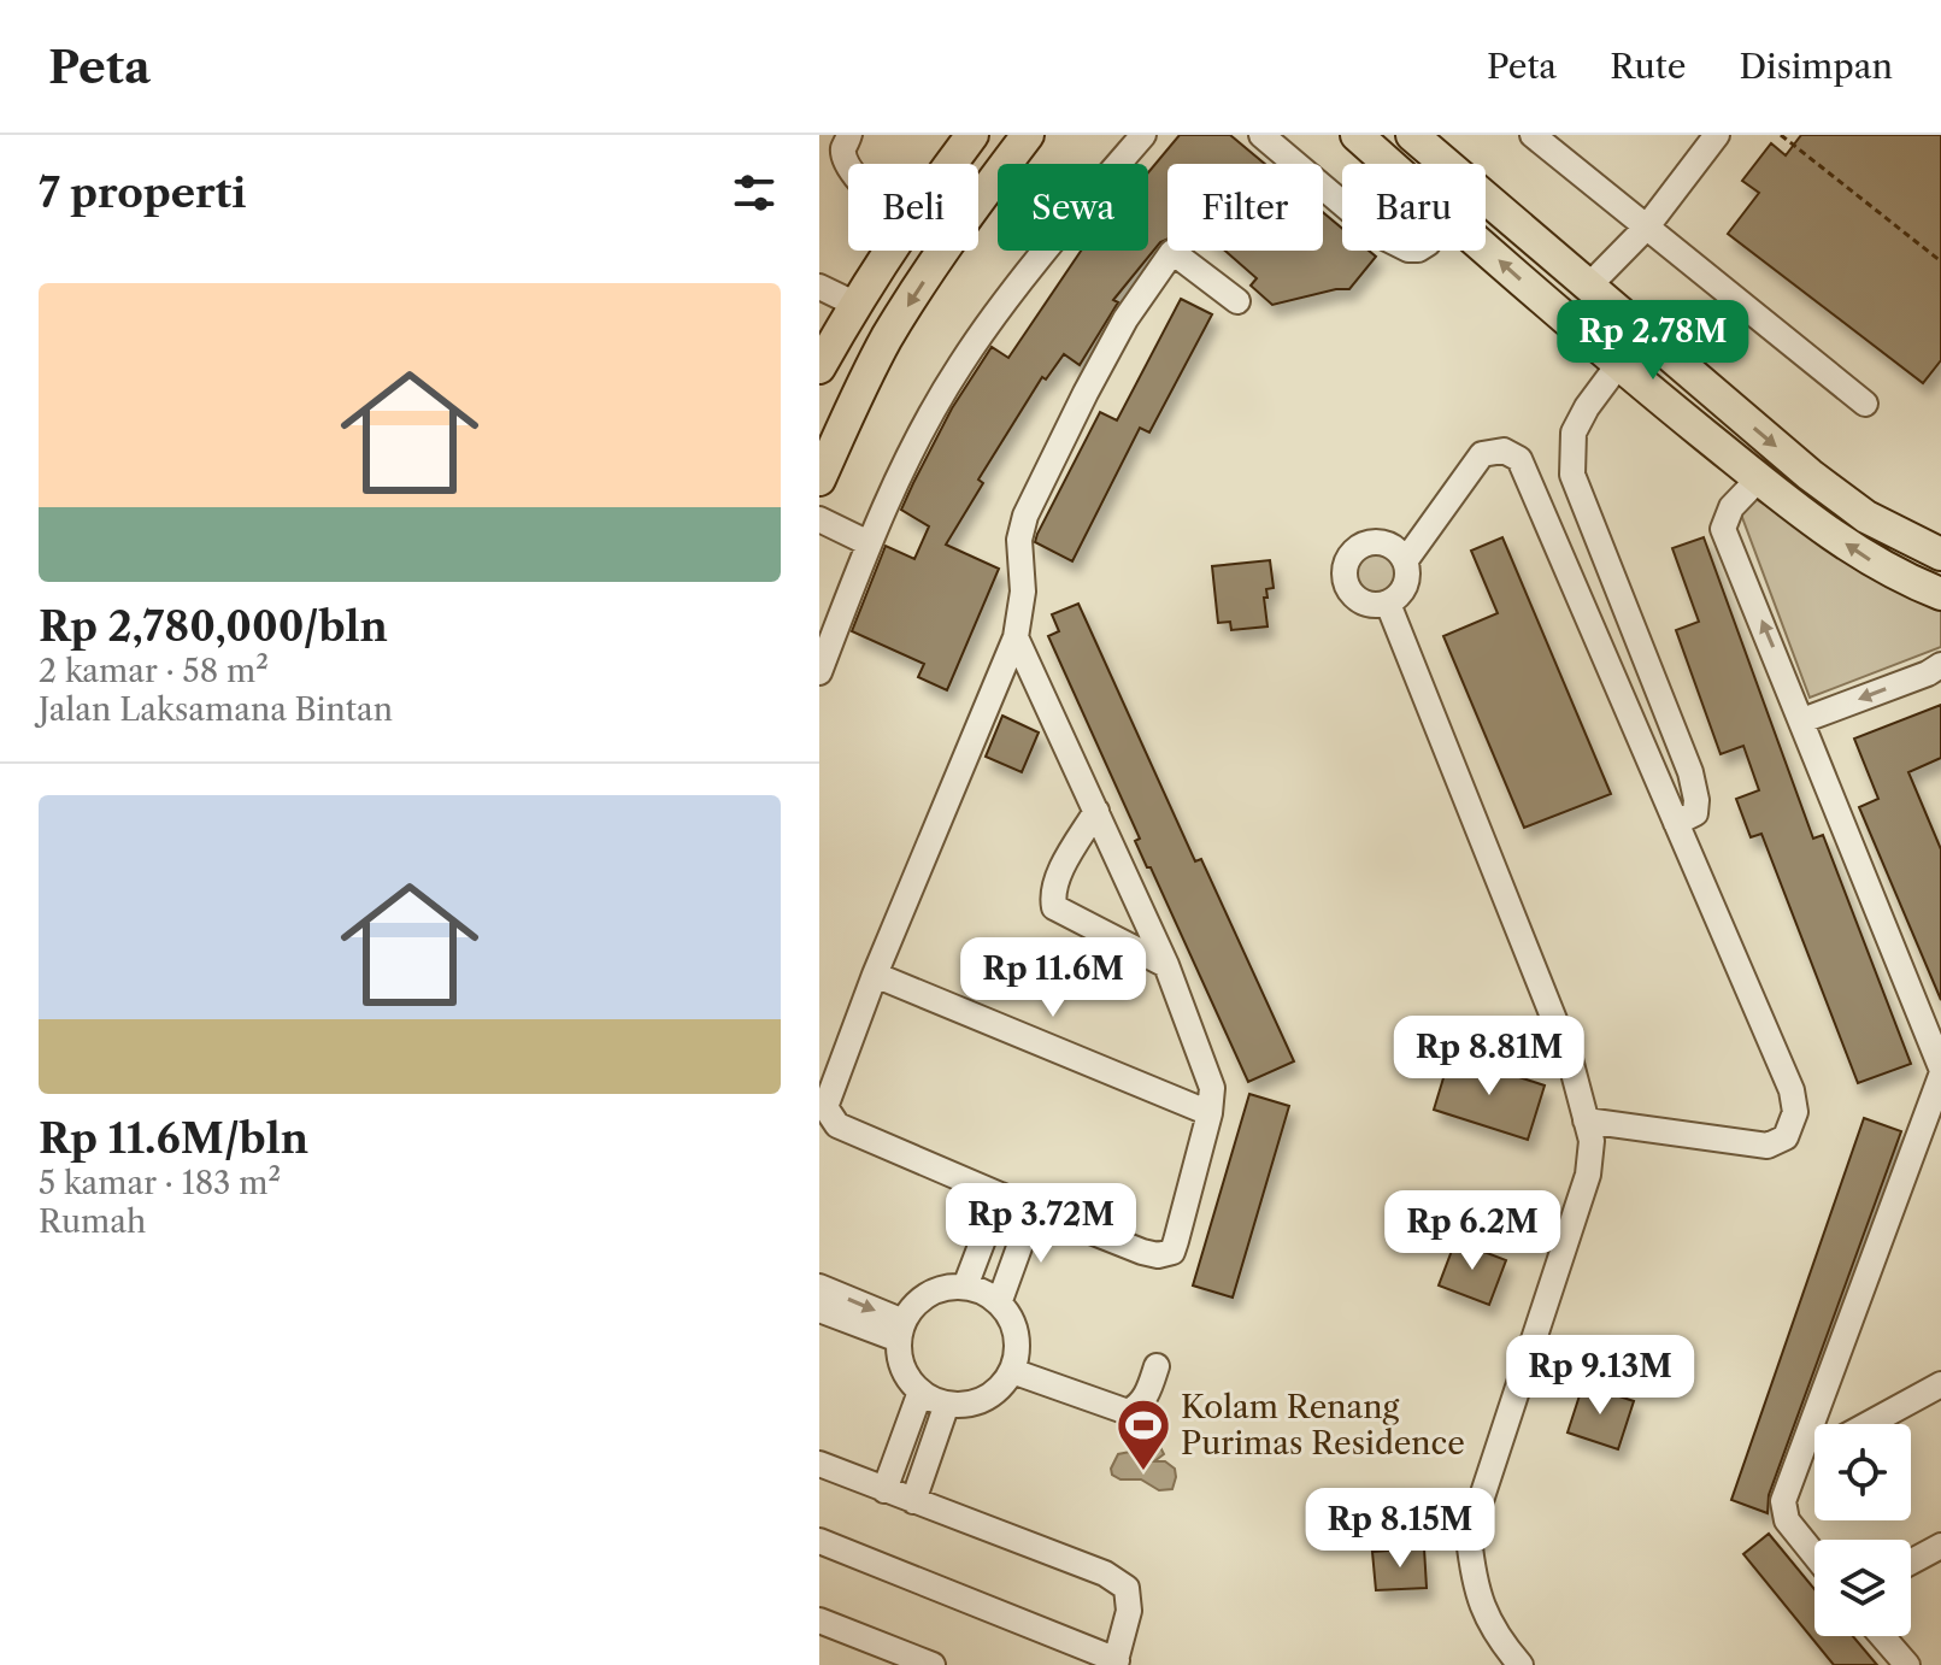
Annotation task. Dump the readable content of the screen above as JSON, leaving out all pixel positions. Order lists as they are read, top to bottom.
{
  "places": {
    "sports": ["Kolam Renang Purimas Residence"]
  },
  "page": {
    "header": "Peta",
    "nav": ["Peta", "Rute", "Disimpan"],
    "heading": "7 properti",
    "chip": [
      "Beli",
      "Sewa",
      "Filter",
      "Baru"
    ],
    "list": [
      {
        "name": "Rp 2,780,000/bln",
        "note": "2 kamar · 58 m² · Jalan Laksamana Bintan"
      },
      {
        "name": "Rp 11.6M/bln",
        "note": "5 kamar · 183 m² · Rumah"
      }
    ],
    "price": [
      "Rp 2.78M",
      "Rp 11.6M",
      "Rp 8.81M",
      "Rp 3.72M",
      "Rp 6.2M",
      "Rp 9.13M",
      "Rp 8.15M"
    ]
  }
}
